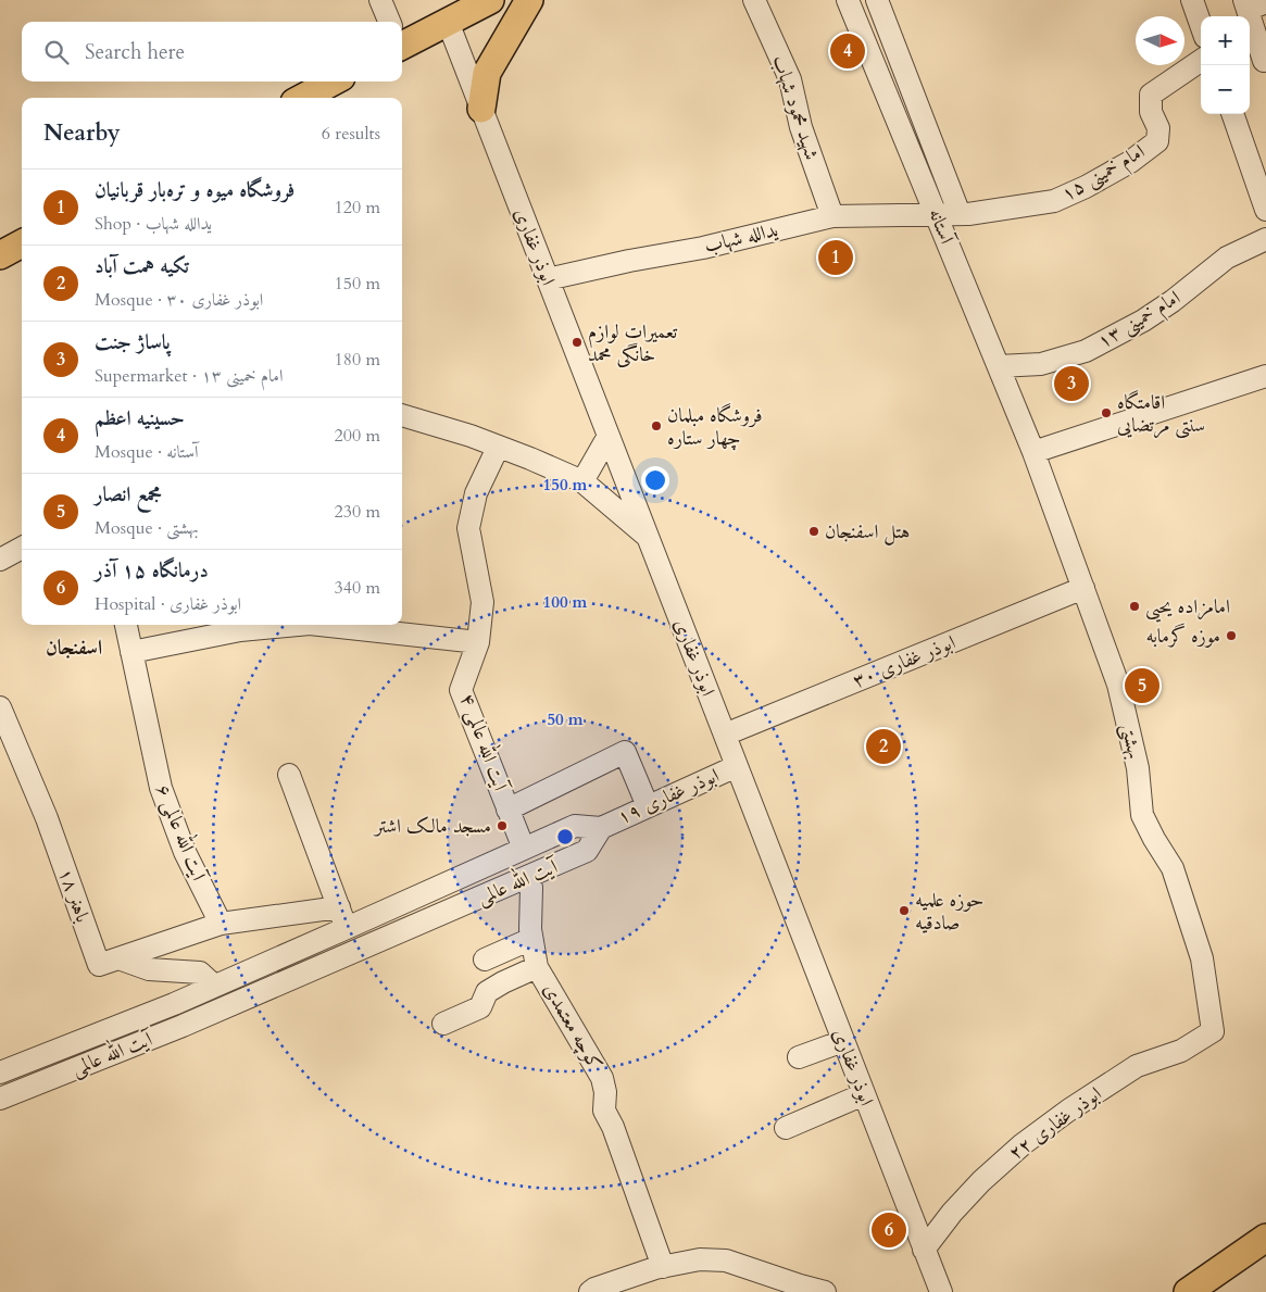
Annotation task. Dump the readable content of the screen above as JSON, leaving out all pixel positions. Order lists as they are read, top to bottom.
{
  "streets": {
    "street": [
      "شهید محمود شهاب",
      "امام خمینی ۱۵",
      "آستانه",
      "یدالله شهاب",
      "ابوذر غفاری",
      "امام خمینی ۱۳",
      "ابوذر غفاری ۳۰",
      "بهشتی",
      "آیت الله عالمی ۴",
      "ابوذر غفاری ۱۹",
      "آیت الله عالمی ۶",
      "آیت الله عالمی",
      "باهنر ۱۸",
      "کوچه معتمدی",
      "ابوذر غفاری ۲۲"
    ]
  },
  "crossings": [
    ["شهید محمود شهاب", "یدالله شهاب"],
    ["امام خمینی ۱۵", "آستانه"],
    ["امام خمینی ۱۵", "یدالله شهاب"],
    ["آستانه", "یدالله شهاب"],
    ["آستانه", "امام خمینی ۱۳"],
    ["آستانه", "بهشتی"],
    ["یدالله شهاب", "ابوذر غفاری"],
    ["ابوذر غفاری", "ابوذر غفاری ۳۰"],
    ["ابوذر غفاری", "ابوذر غفاری ۱۹"],
    ["ابوذر غفاری", "ابوذر غفاری ۲۲"],
    ["ابوذر غفاری ۳۰", "بهشتی"],
    ["بهشتی", "ابوذر غفاری ۲۲"],
    ["آیت الله عالمی ۴", "آیت الله عالمی"],
    ["ابوذر غفاری ۱۹", "آیت الله عالمی"],
    ["آیت الله عالمی ۶", "باهنر ۱۸"],
    ["آیت الله عالمی", "کوچه معتمدی"]
  ],
  "districts": ["اسفنجان"],
  "places": [
    "تعمیرات لوازم خانگی محمد",
    "اقامتگاه سنتی مرتضایی",
    "فروشگاه مبلمان چهار ستاره",
    "هتل اسفنجان",
    "امامزاده یحیی",
    "موزه گرمابه",
    "مسجد مالک اشتر",
    "حوزه علمیه صادقیه"
  ],
  "north": "right",
  "page": {
    "map_buttons": ["+", "−"],
    "search": "Search here",
    "pins": [
      "4",
      "1",
      "3",
      "5",
      "2",
      "6"
    ],
    "heading": ["Nearby", "6 results"],
    "list": [
      {
        "mark": "1",
        "name": "فروشگاه میوه و تره‌بار قربانیان",
        "note": "Shop · یدالله شهاب",
        "value": "120 m"
      },
      {
        "mark": "2",
        "name": "تکیه همت آباد",
        "note": "Mosque · ابوذر غفاری ۳۰",
        "value": "150 m"
      },
      {
        "mark": "3",
        "name": "پاساژ جنت",
        "note": "Supermarket · امام خمینی ۱۳",
        "value": "180 m"
      },
      {
        "mark": "4",
        "name": "حسینیه اعظم",
        "note": "Mosque · آستانه",
        "value": "200 m"
      },
      {
        "mark": "5",
        "name": "مجمع انصار",
        "note": "Mosque · بهشتی",
        "value": "230 m"
      },
      {
        "mark": "6",
        "name": "درمانگاه ۱۵ آذر",
        "note": "Hospital · ابوذر غفاری",
        "value": "340 m"
      }
    ]
  },
  "rings": ["150 m", "100 m", "50 m"]
}
